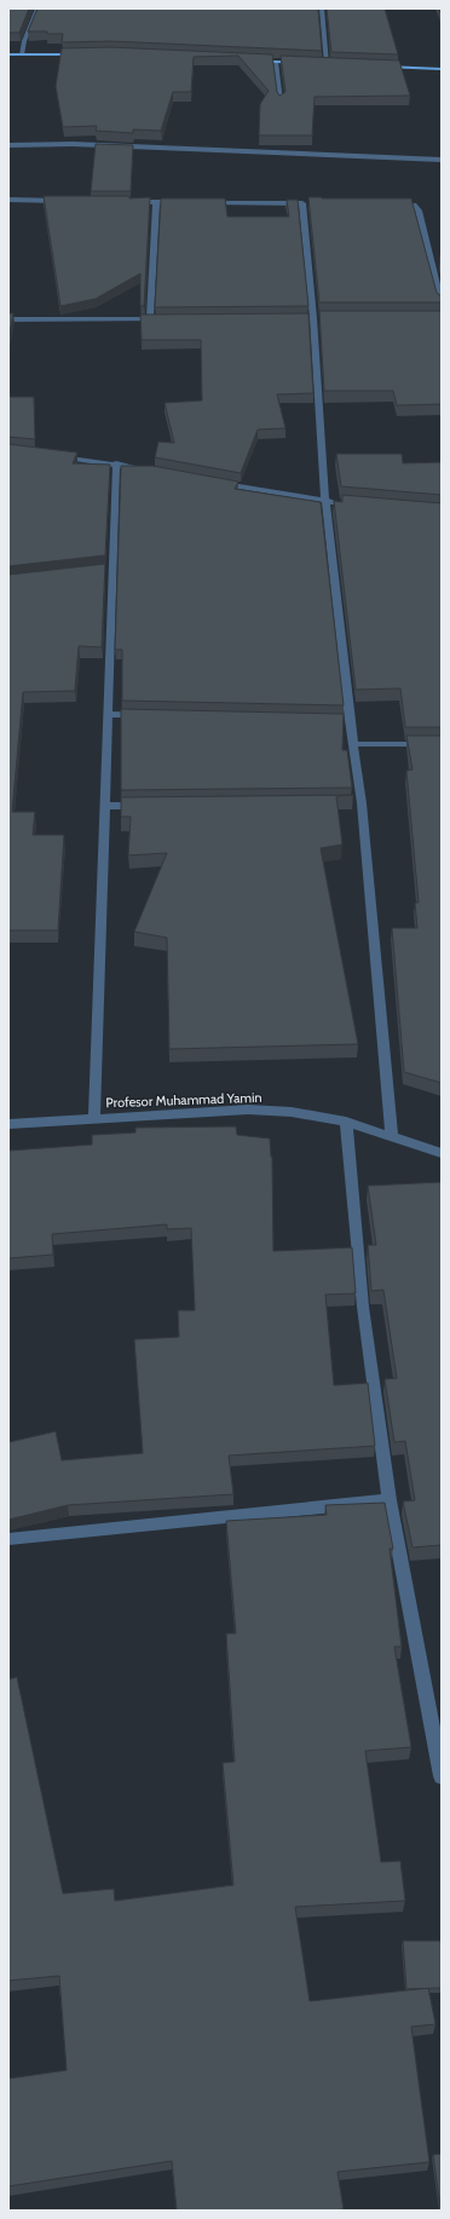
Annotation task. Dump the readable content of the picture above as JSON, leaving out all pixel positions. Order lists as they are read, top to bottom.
{
  "streets": {
    "street": ["Profesor Muhammad Yamin"]
  }
}
